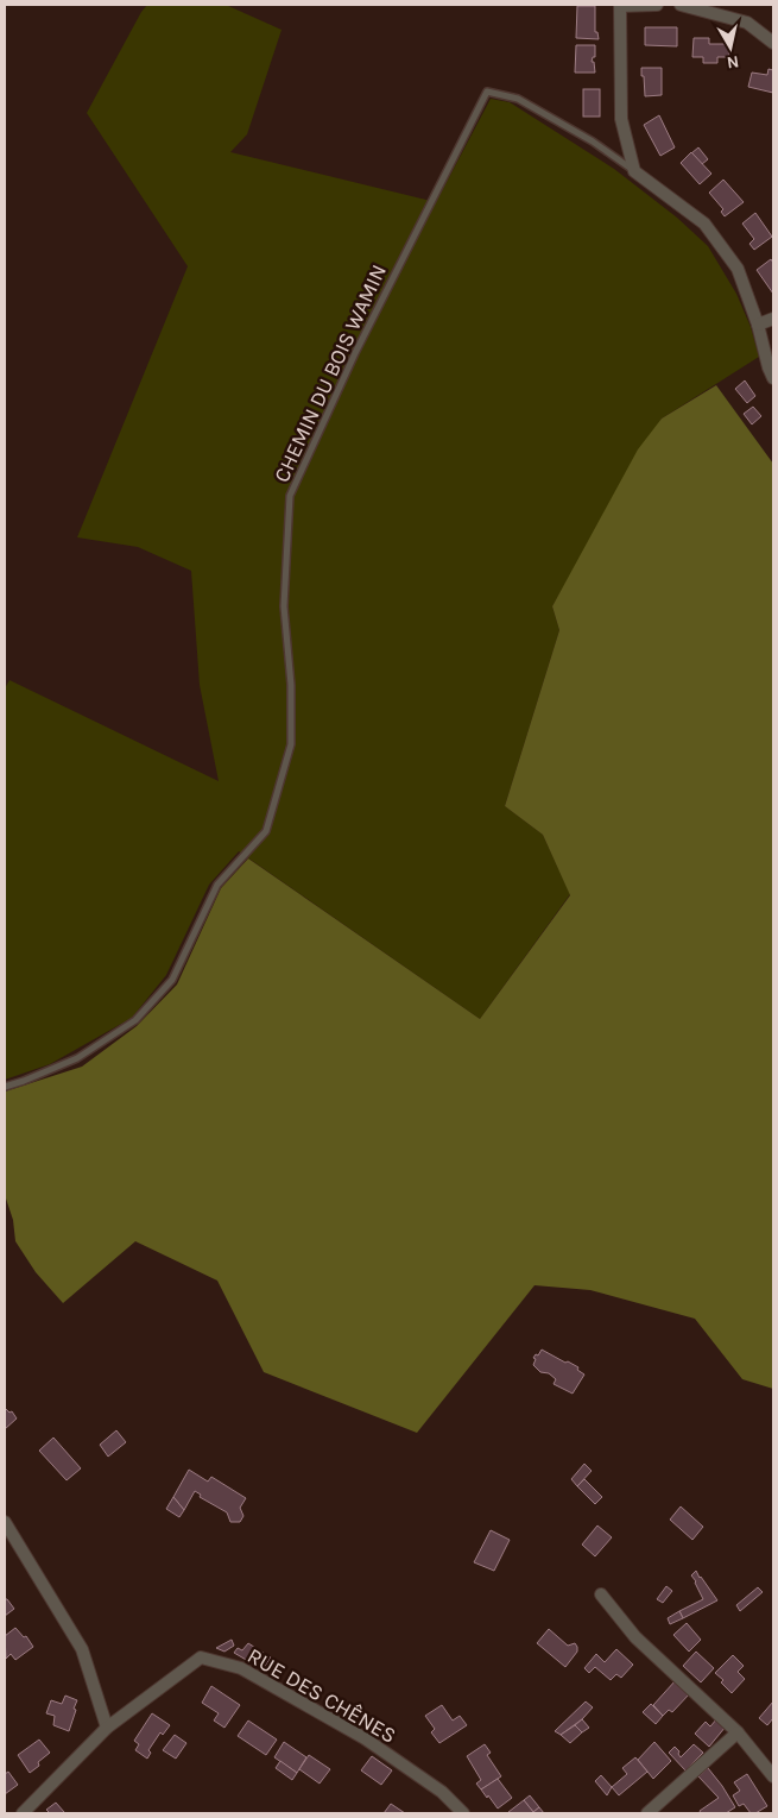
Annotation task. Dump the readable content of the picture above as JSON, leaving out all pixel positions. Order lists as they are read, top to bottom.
{
  "streets": {
    "street": ["RUE DES CHÊNES"],
    "lane": ["CHEMIN DU BOIS WAMIN"]
  },
  "north": "bottom"
}
